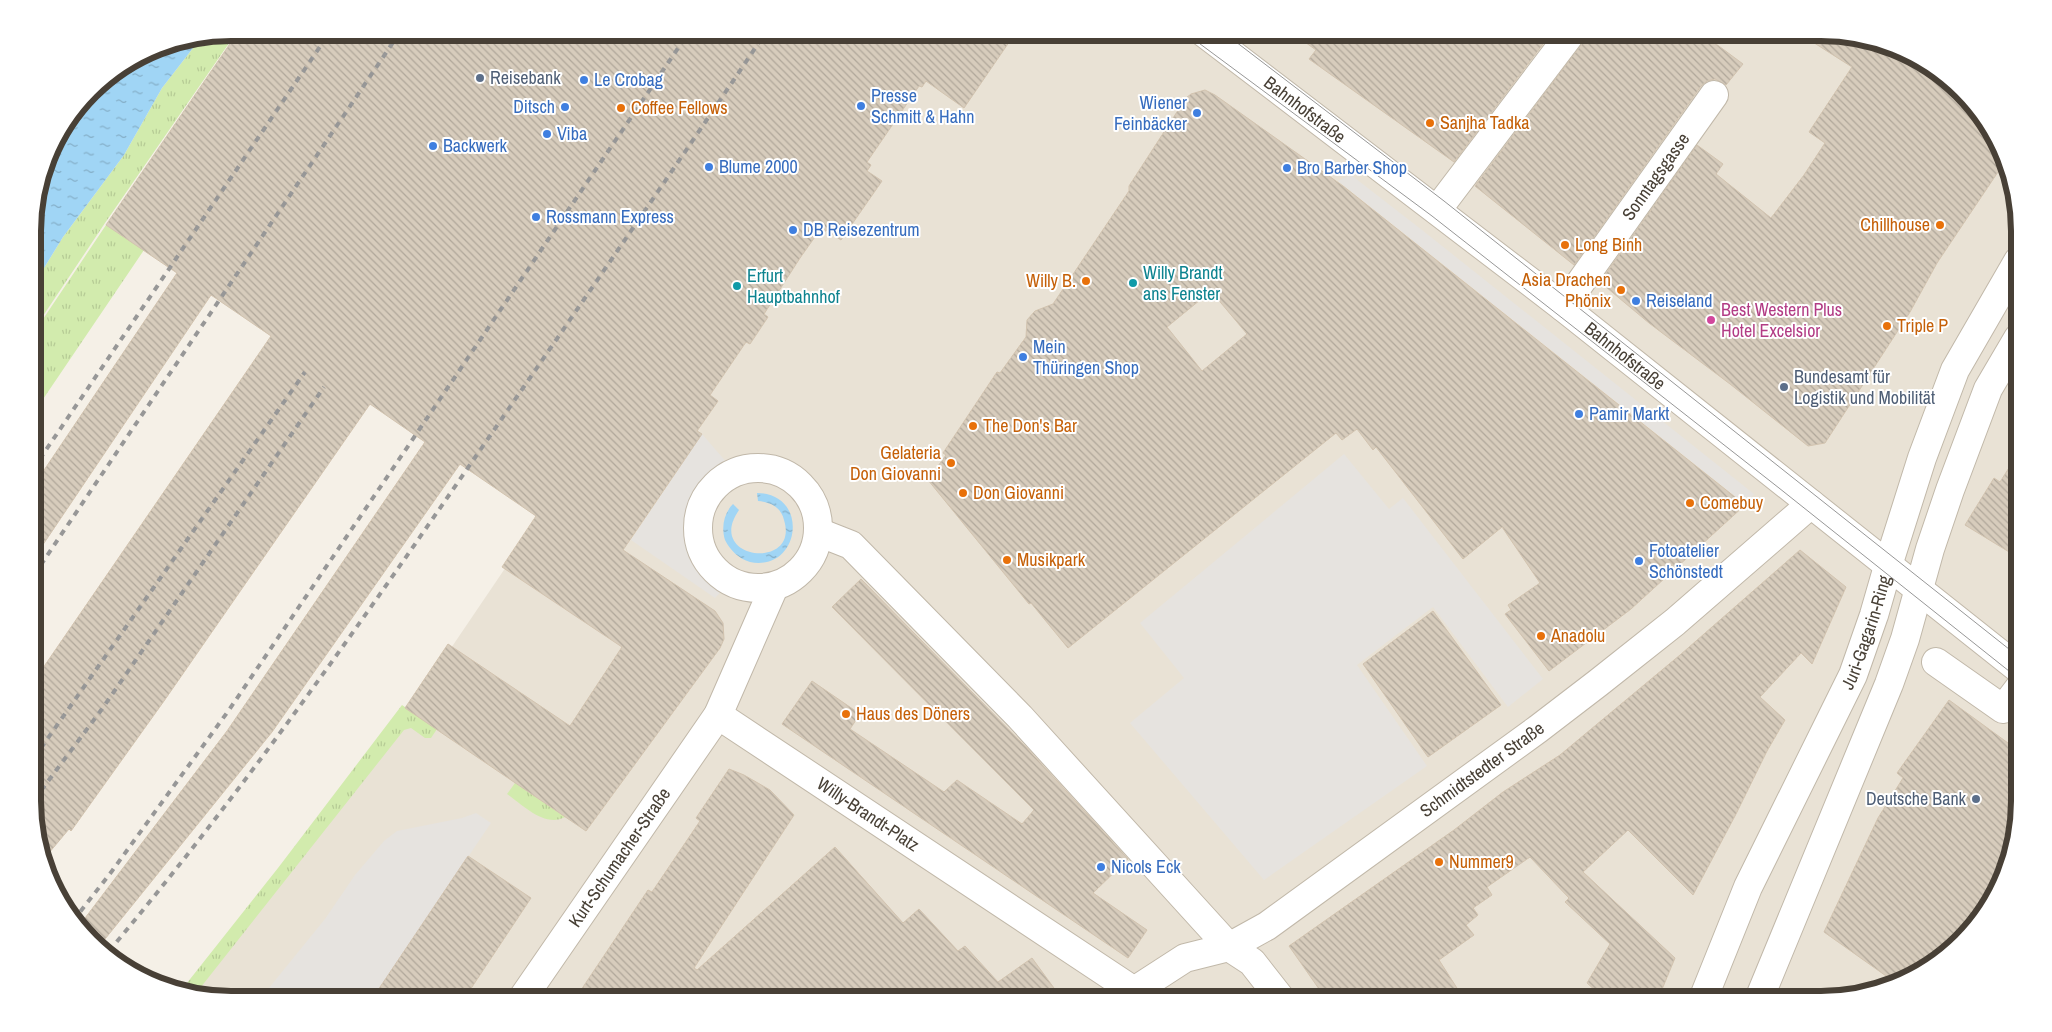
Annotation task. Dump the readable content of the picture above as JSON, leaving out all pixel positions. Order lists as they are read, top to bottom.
{
  "streets": {
    "street": [
      "Bahnhofstraße",
      "Sonntagsgasse",
      "Juri-Gagarin-Ring",
      "Schmidtstedter Straße",
      "Willy-Brandt-Platz",
      "Kurt-Schumacher-Straße"
    ]
  },
  "crossings": [
    ["Bahnhofstraße", "Sonntagsgasse"],
    ["Bahnhofstraße", "Juri-Gagarin-Ring"],
    ["Bahnhofstraße", "Schmidtstedter Straße"],
    ["Willy-Brandt-Platz", "Kurt-Schumacher-Straße"]
  ],
  "places": [
    "Reisebank",
    "Le Crobag",
    "Presse Schmitt & Hahn",
    "Ditsch",
    "Coffee Fellows",
    "Wiener Feinbäcker",
    "Sanjha Tadka",
    "Viba",
    "Backwerk",
    "Blume 2000",
    "Bro Barber Shop",
    "Rossmann Express",
    "Chillhouse",
    "DB Reisezentrum",
    "Long Binh",
    "Willy B.",
    "Willy Brandt ans Fenster",
    "Erfurt Hauptbahnhof",
    "Asia Drachen Phönix",
    "Reiseland",
    "Best Western Plus Hotel Excelsior",
    "Triple P",
    "Mein Thüringen Shop",
    "Bundesamt für Logistik und Mobilität",
    "Pamir Markt",
    "The Don's Bar",
    "Gelateria Don Giovanni",
    "Don Giovanni",
    "Comebuy",
    "Musikpark",
    "Fotoatelier Schönstedt",
    "Anadolu",
    "Haus des Döners",
    "Deutsche Bank",
    "Nummer9",
    "Nicols Eck"
  ]
}
